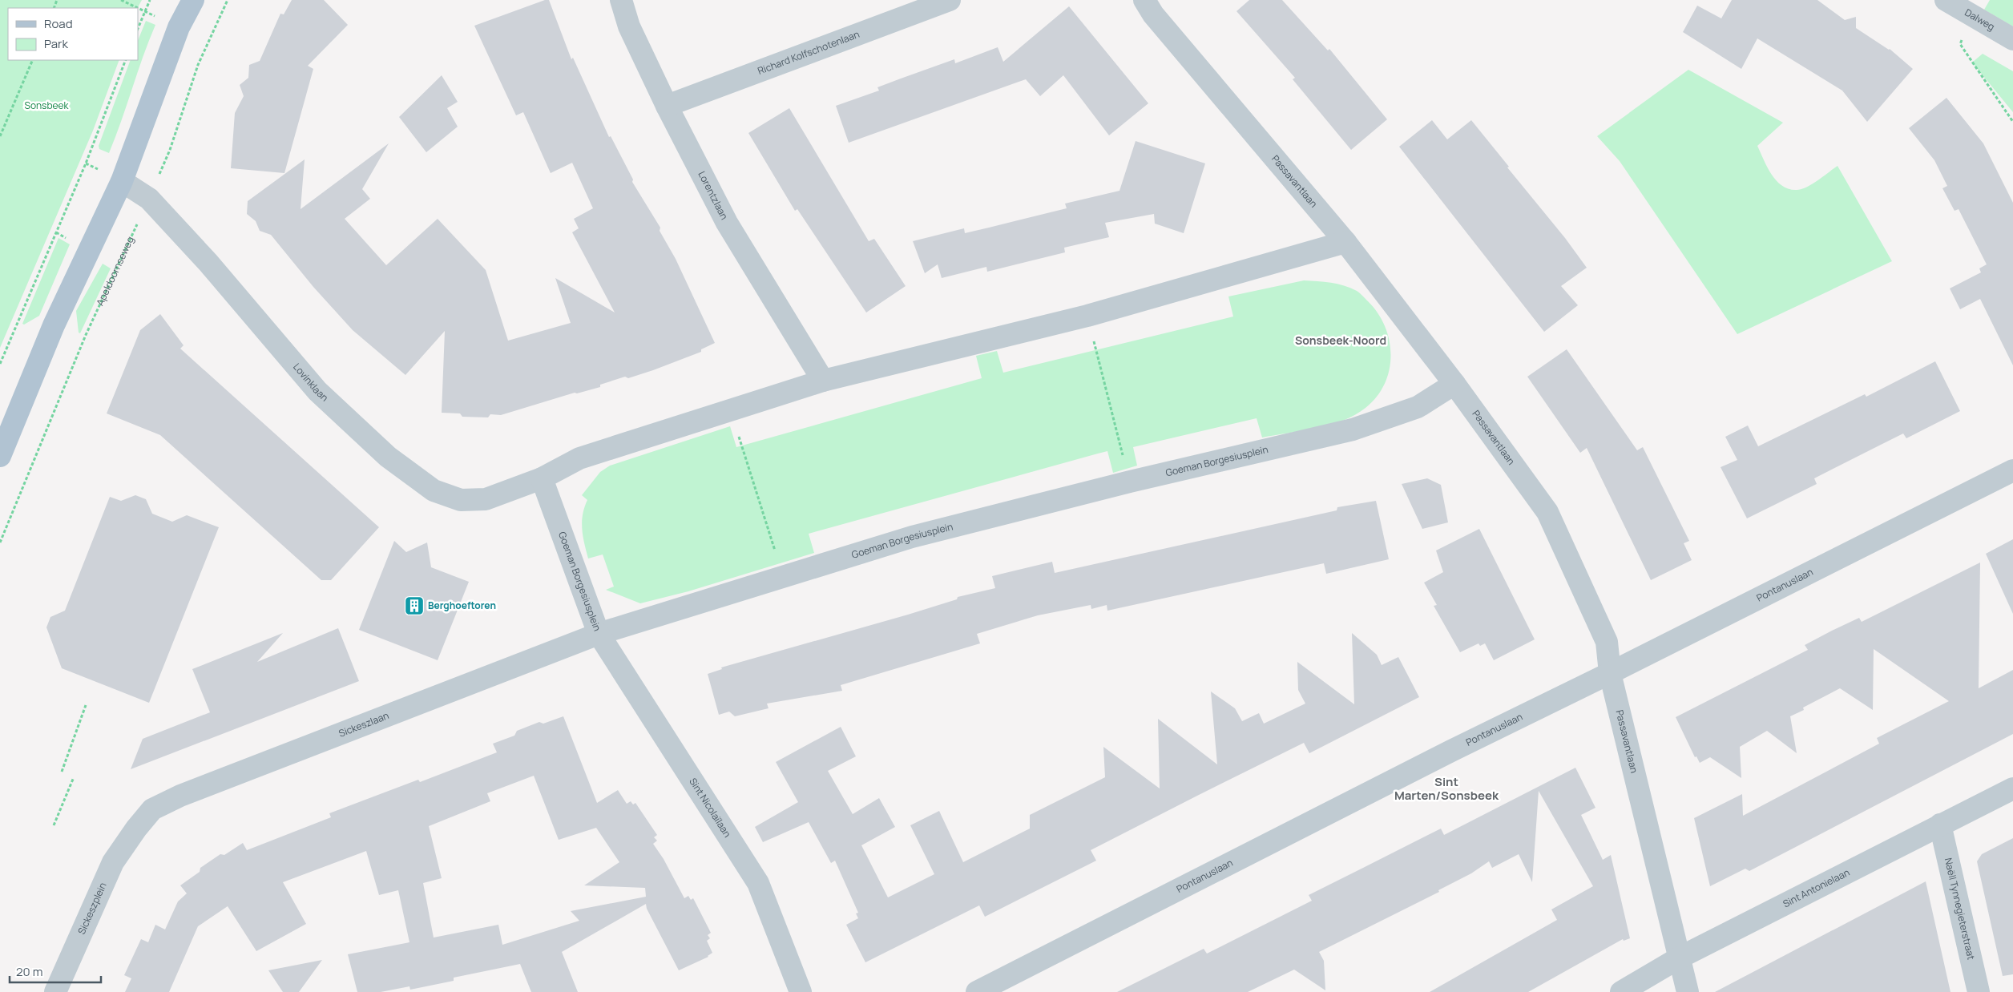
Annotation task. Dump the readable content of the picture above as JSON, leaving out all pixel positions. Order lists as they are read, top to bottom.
{
  "streets": {
    "street": [
      "Dalweg",
      "Richard Kolfschotenlaan",
      "Passavantlaan",
      "Lorentzlaan",
      "Lovinklaan",
      "Goeman Borgesiusplein",
      "Pontanuslaan",
      "Sickeszlaan",
      "Sint Nicolaïlaan",
      "Sint Antonielaan",
      "Sickeszplein",
      "Naëll Tynnegieterstraat"
    ],
    "path": ["Apeldoornseweg"]
  },
  "crossings": [
    ["Richard Kolfschotenlaan", "Lorentzlaan"],
    ["Passavantlaan", "Goeman Borgesiusplein"],
    ["Passavantlaan", "Pontanuslaan"],
    ["Passavantlaan", "Sint Antonielaan"],
    ["Apeldoornseweg", "Lovinklaan"],
    ["Lovinklaan", "Goeman Borgesiusplein"],
    ["Goeman Borgesiusplein", "Sickeszlaan"],
    ["Goeman Borgesiusplein", "Sint Nicolaïlaan"],
    ["Sickeszlaan", "Sint Nicolaïlaan"],
    ["Sickeszlaan", "Sickeszplein"],
    ["Sint Antonielaan", "Naëll Tynnegieterstraat"]
  ],
  "districts": ["Sonsbeek-Noord", "Sint Marten/Sonsbeek"],
  "parks": ["Sonsbeek"],
  "places": {
    "building": ["Berghoeftoren"]
  },
  "legend": ["Road", "Park"],
  "scale_bar": "20 m"
}
